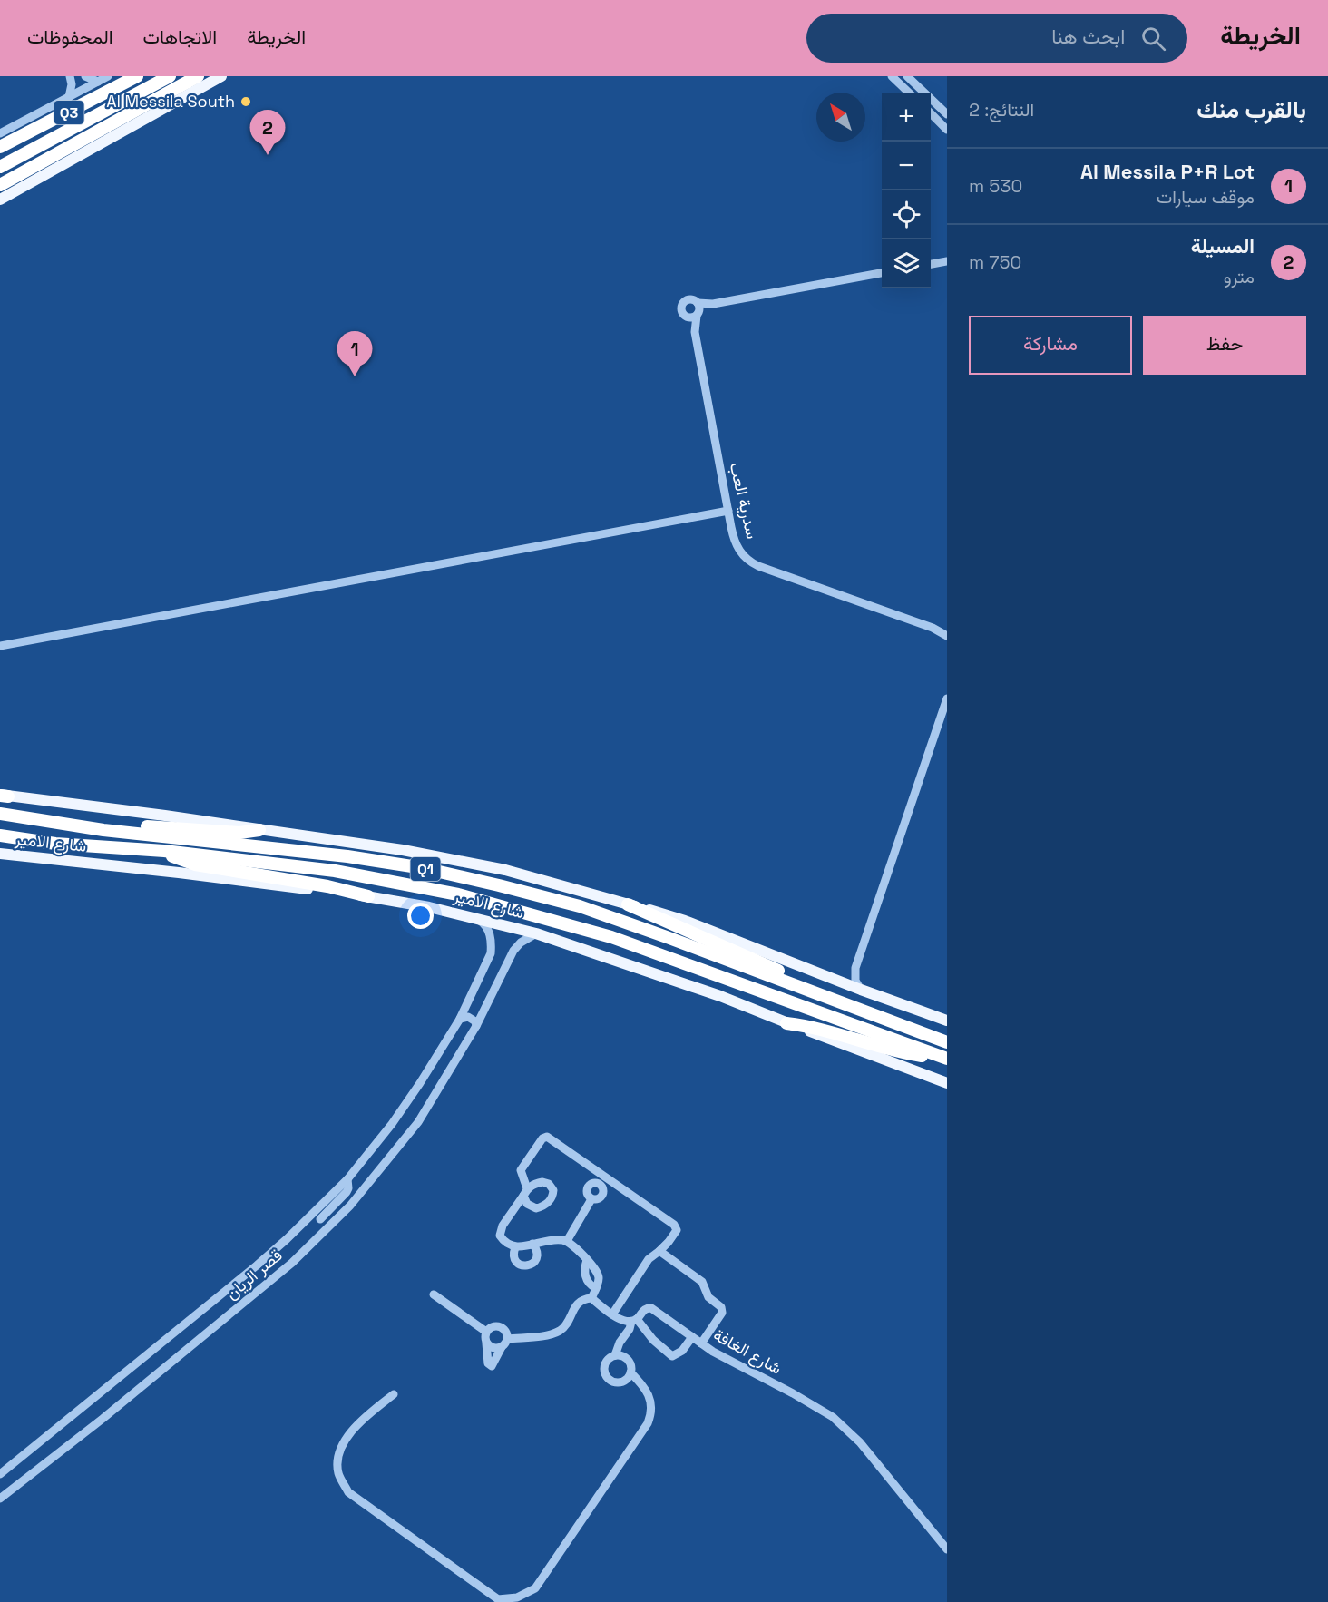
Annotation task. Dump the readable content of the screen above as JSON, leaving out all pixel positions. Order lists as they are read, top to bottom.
{
  "streets": {
    "highway": ["Q3", "شارع الامير", "Q1"],
    "street": ["سدرية العب", "قصر الريان", "شارع الغافة"]
  },
  "crossings": [
    ["شارع الامير", "قصر الريان"]
  ],
  "places": ["Al Messila South"],
  "north": "top left",
  "page": {
    "header": "الخريطة",
    "search": "ابحث هنا",
    "nav": ["الخريطة", "الاتجاهات", "المحفوظات"],
    "heading": ["بالقرب منك", "النتائج: 2"],
    "map_buttons": ["+", "−"],
    "pins": ["2", "1"],
    "list": [
      {
        "mark": "1",
        "name": "Al Messila P+R Lot",
        "note": "موقف سيارات",
        "value": "530 m"
      },
      {
        "mark": "2",
        "name": "المسيلة",
        "note": "مترو",
        "value": "750 m"
      }
    ],
    "buttons": ["حفظ", "مشاركة"]
  }
}
